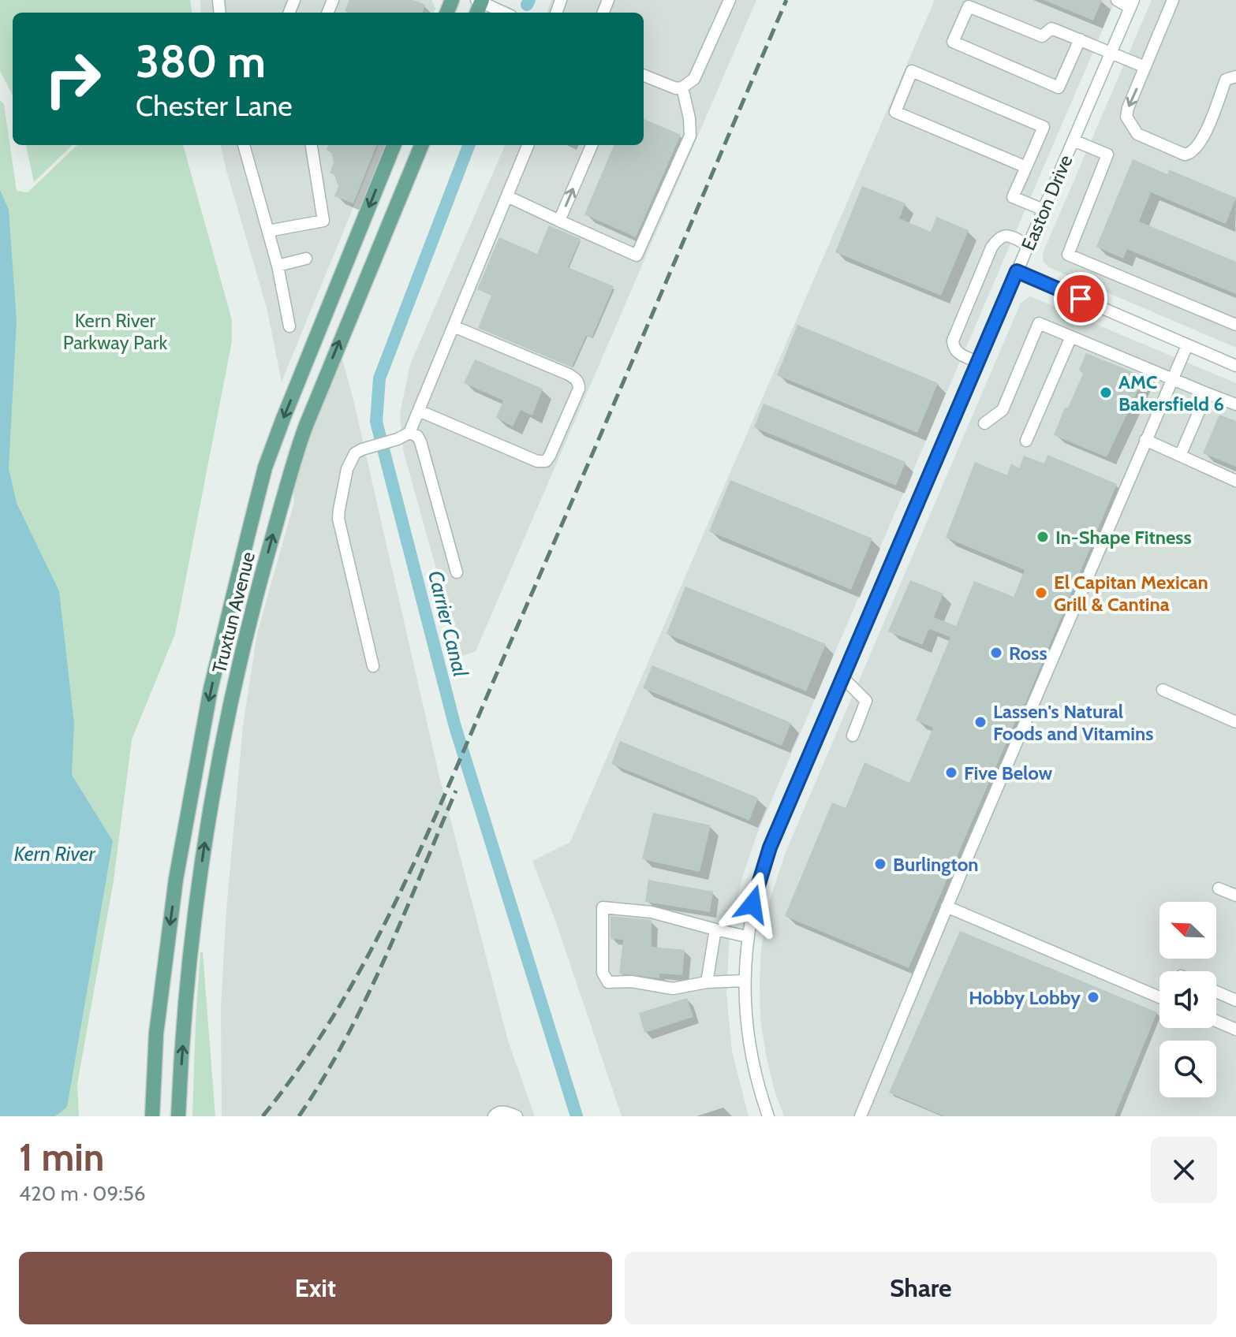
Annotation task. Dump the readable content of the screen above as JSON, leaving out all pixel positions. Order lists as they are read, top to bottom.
{
  "streets": {
    "main road": ["Truxtun Avenue"],
    "street": ["Easton Drive"]
  },
  "water": ["Carrier Canal", "Kern River"],
  "parks": ["Kern River Parkway Park"],
  "places": [
    "AMC Bakersfield 6",
    "In-Shape Fitness",
    "El Capitan Mexican Grill & Cantina",
    "Ross",
    "Lassen's Natural Foods and Vitamins",
    "Five Below",
    "Burlington",
    "Hobby Lobby"
  ],
  "north": "top left",
  "page": {
    "turn": ["380 m", "Chester Lane"],
    "heading": ["1 min", "420 m · 09:56"],
    "buttons": ["Exit", "Share"]
  }
}
